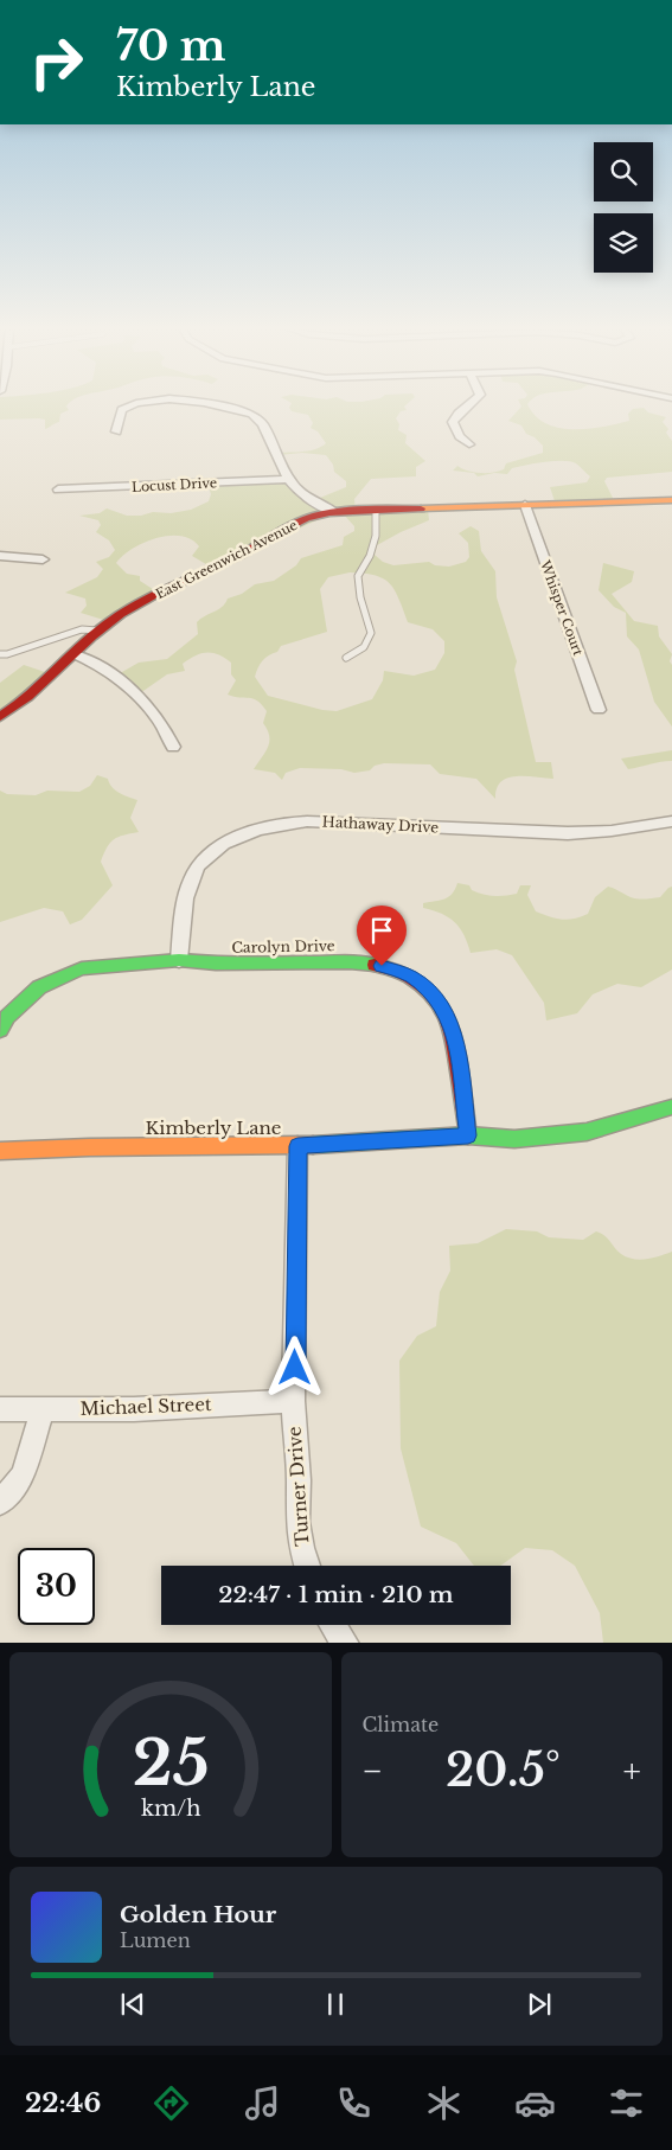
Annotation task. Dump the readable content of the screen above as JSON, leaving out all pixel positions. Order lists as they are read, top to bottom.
{
  "streets": {
    "street": [
      "Locust Drive",
      "East Greenwich Avenue",
      "Whisper Court",
      "Hathaway Drive",
      "Carolyn Drive",
      "Kimberly Lane",
      "Michael Street",
      "Turner Drive"
    ]
  },
  "crossings": [
    ["East Greenwich Avenue", "Whisper Court"],
    ["Hathaway Drive", "Carolyn Drive"],
    ["Carolyn Drive", "Kimberly Lane"],
    ["Kimberly Lane", "Turner Drive"],
    ["Michael Street", "Turner Drive"]
  ],
  "page": {
    "turn": ["70 m", "Kimberly Lane"],
    "limit": "30",
    "trip": "22:47 · 1 min · 210 m",
    "tile": "Climate",
    "heat": ["−", "20.5°", "+"],
    "song": ["Golden Hour", "Lumen"],
    "tabs": "22:46",
    "gauge": ["25", "km/h"]
  }
}
